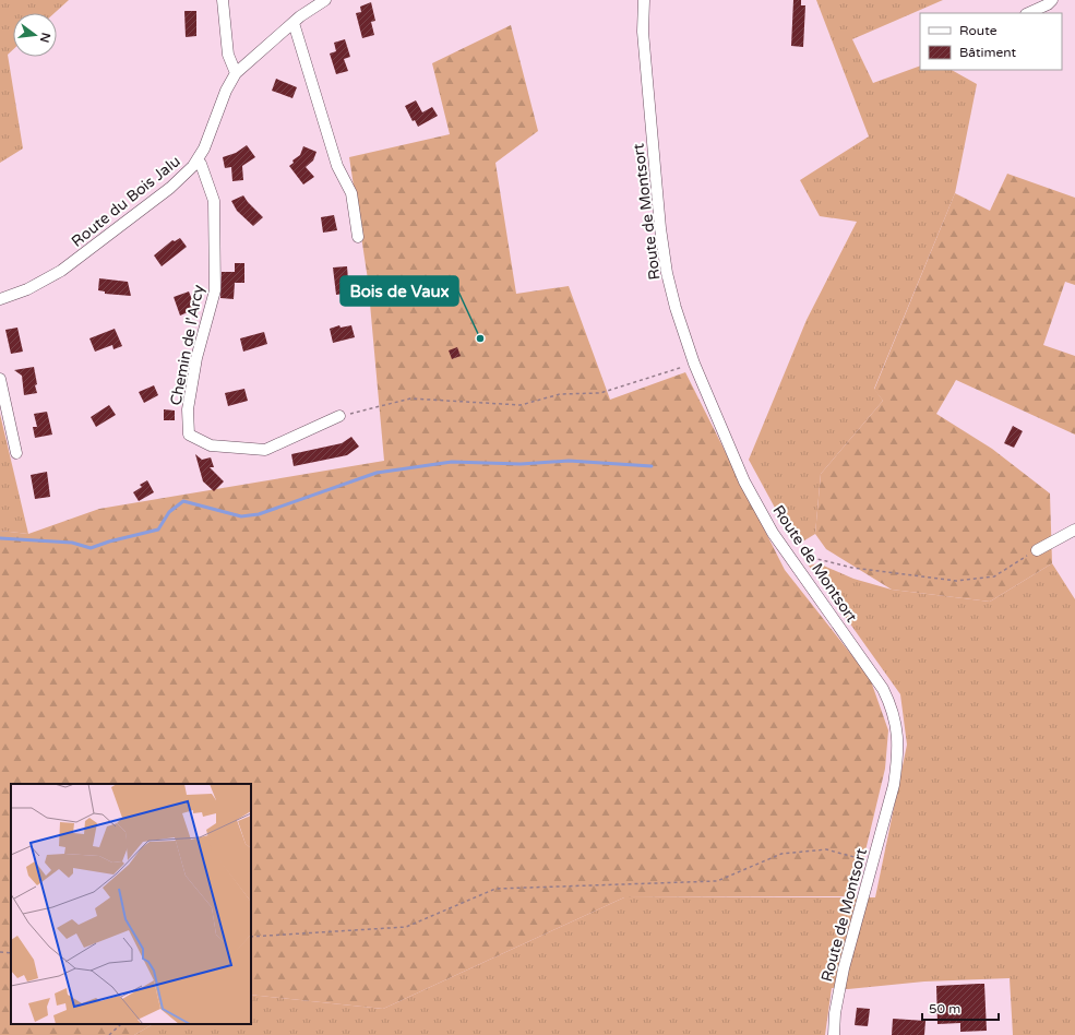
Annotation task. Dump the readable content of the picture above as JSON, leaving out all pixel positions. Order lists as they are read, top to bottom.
{
  "streets": {
    "street": ["Route du Bois Jalu", "Route de Montsort", "Chemin de l'Arcy"]
  },
  "crossings": [
    ["Route du Bois Jalu", "Chemin de l'Arcy"]
  ],
  "places": ["Bois de Vaux"],
  "legend": ["Route", "Bâtiment"],
  "scale_bar": "50 m",
  "north": "right"
}
